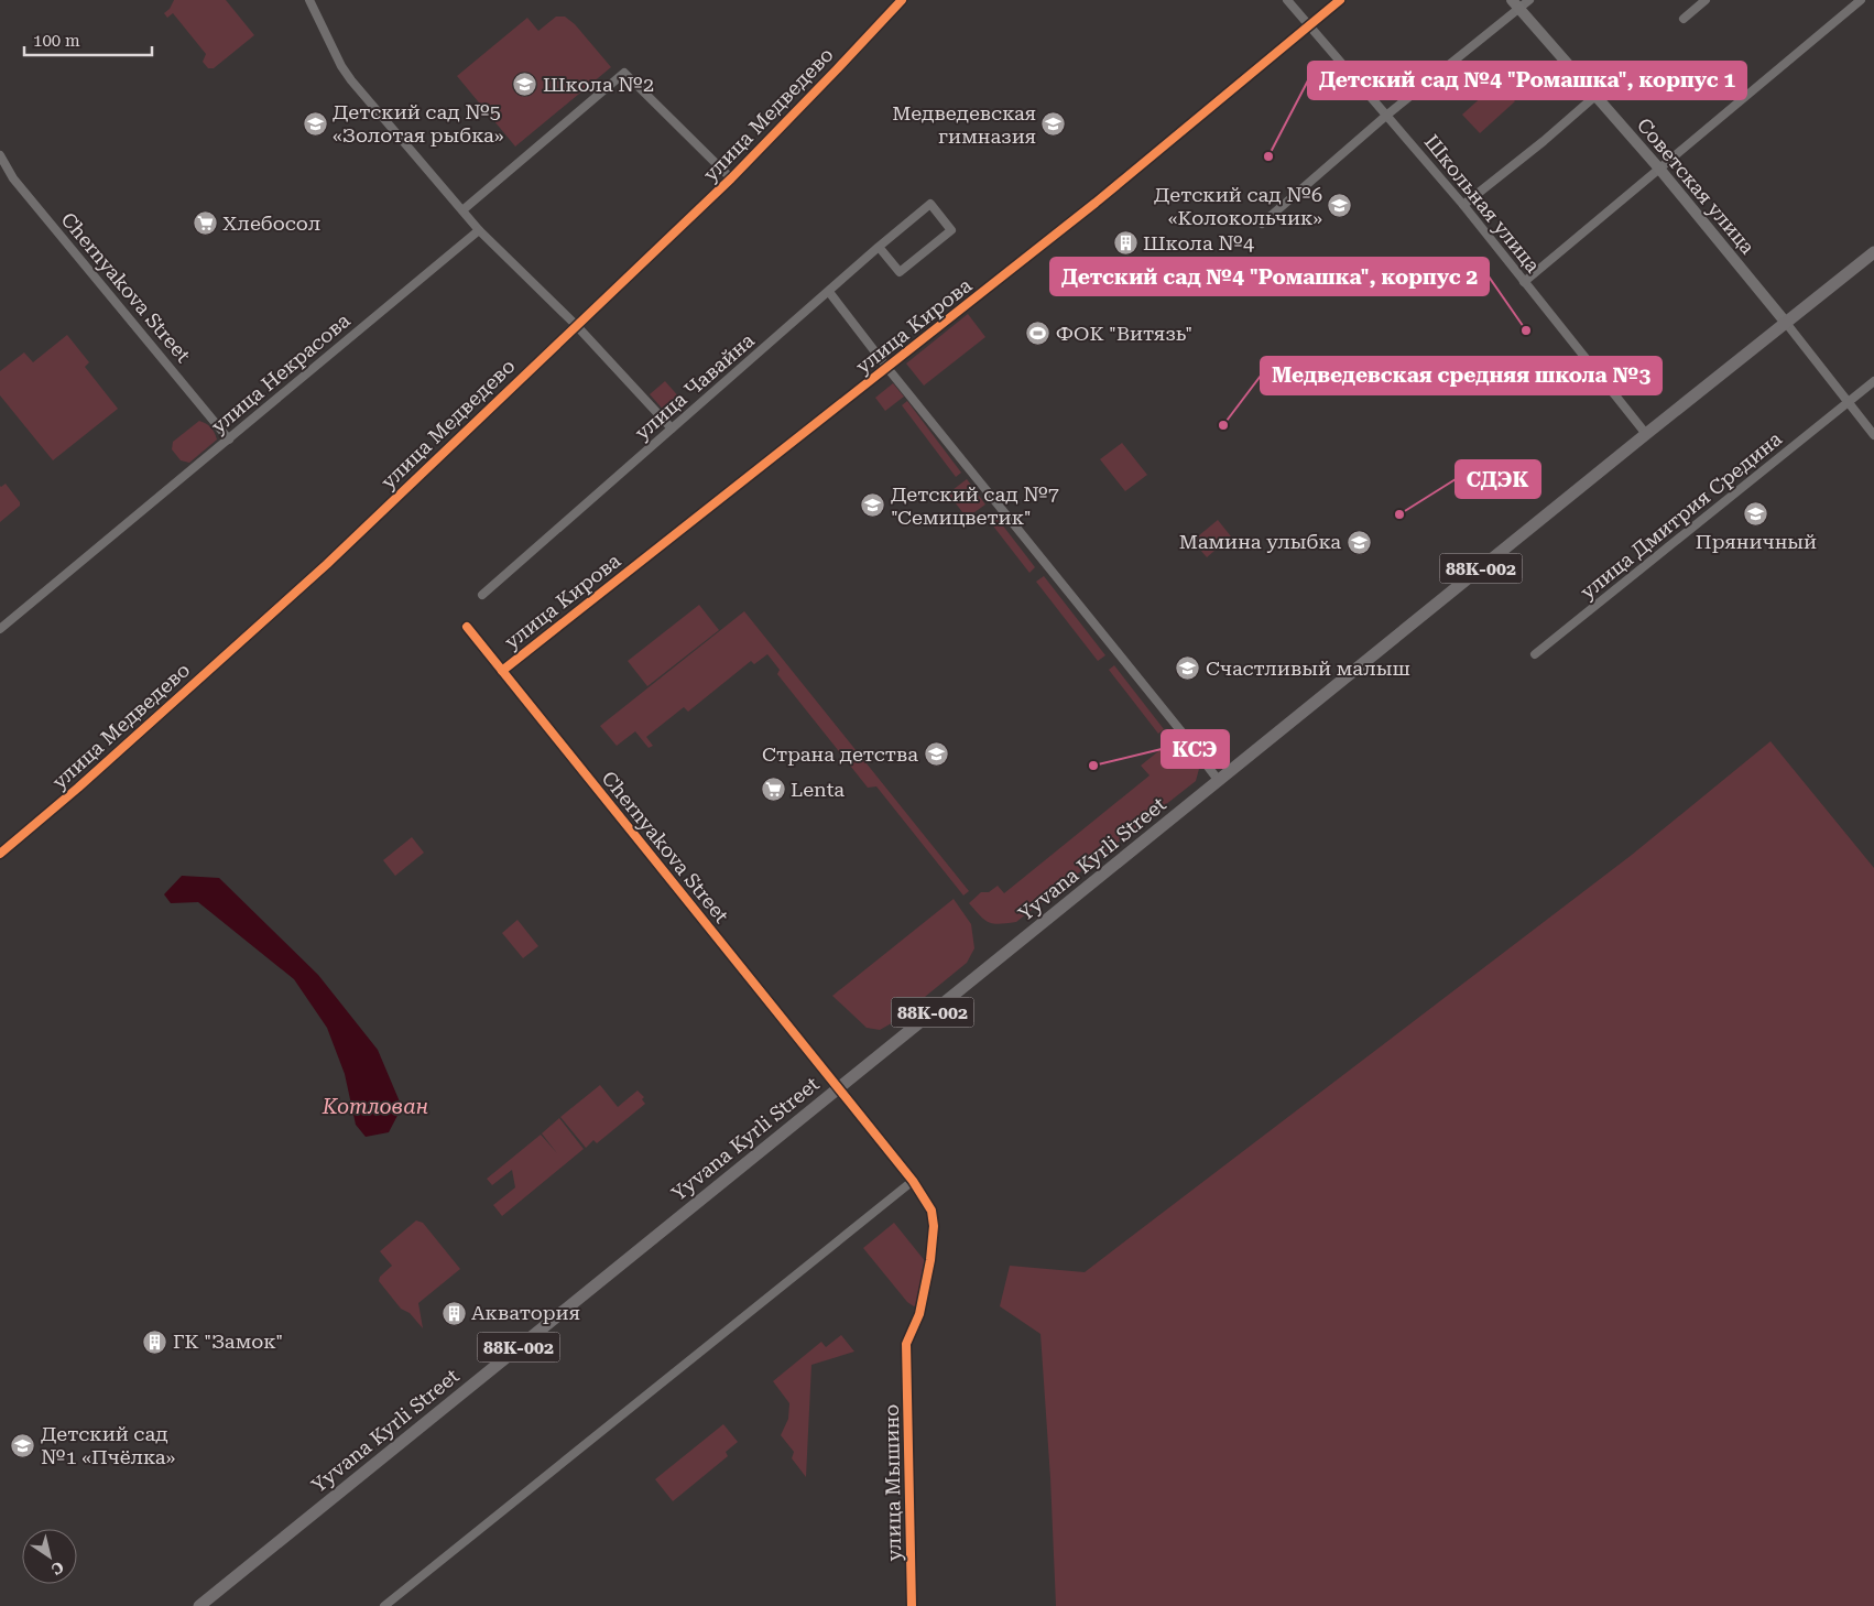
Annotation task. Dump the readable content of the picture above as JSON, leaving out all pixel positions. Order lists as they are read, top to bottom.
{
  "streets": {
    "main road": ["88К-002", "Yyvana Kyrli Street"],
    "street": [
      "улица Медведево",
      "Советская улица",
      "Школьная улица",
      "Chernyakova Street",
      "улица Кирова",
      "улица Некрасова",
      "улица Чавайна",
      "улица Дмитрия Средина",
      "улица Мышино"
    ]
  },
  "crossings": [
    ["Советская улица", "88К-002"],
    ["Школьная улица", "улица Кирова"],
    ["Школьная улица", "88К-002"],
    ["Школьная улица", "Yyvana Kyrli Street"],
    ["Chernyakova Street", "улица Кирова"],
    ["Chernyakova Street", "улица Некрасова"],
    ["Chernyakova Street", "Yyvana Kyrli Street"],
    ["Chernyakova Street", "улица Мышино"],
    ["88К-002", "Yyvana Kyrli Street"]
  ],
  "water": ["Котлован"],
  "places": {
    "school or university": [
      "Школа №2",
      "Детский сад №5 «Золотая рыбка»",
      "Медведевская гимназия",
      "Детский сад №6 «Колокольчик»",
      "Детский сад №7 \"Семицветик\"",
      "Пряничный",
      "Мамина улыбка",
      "Счастливый малыш",
      "Страна детства",
      "Детский сад №1 «Пчёлка»"
    ],
    "other": [
      "Детский сад №4 \"Ромашка\", корпус 1",
      "Детский сад №4 \"Ромашка\", корпус 2",
      "Медведевская средняя школа №3",
      "СДЭК",
      "КСЭ"
    ],
    "supermarket": ["Хлебосол", "Lenta"],
    "building": ["Школа №4", "Акватория", "ГК \"Замок\""],
    "sports": ["ФОК \"Витязь\""]
  },
  "scale_bar": "100 m",
  "north": "bottom right"
}
